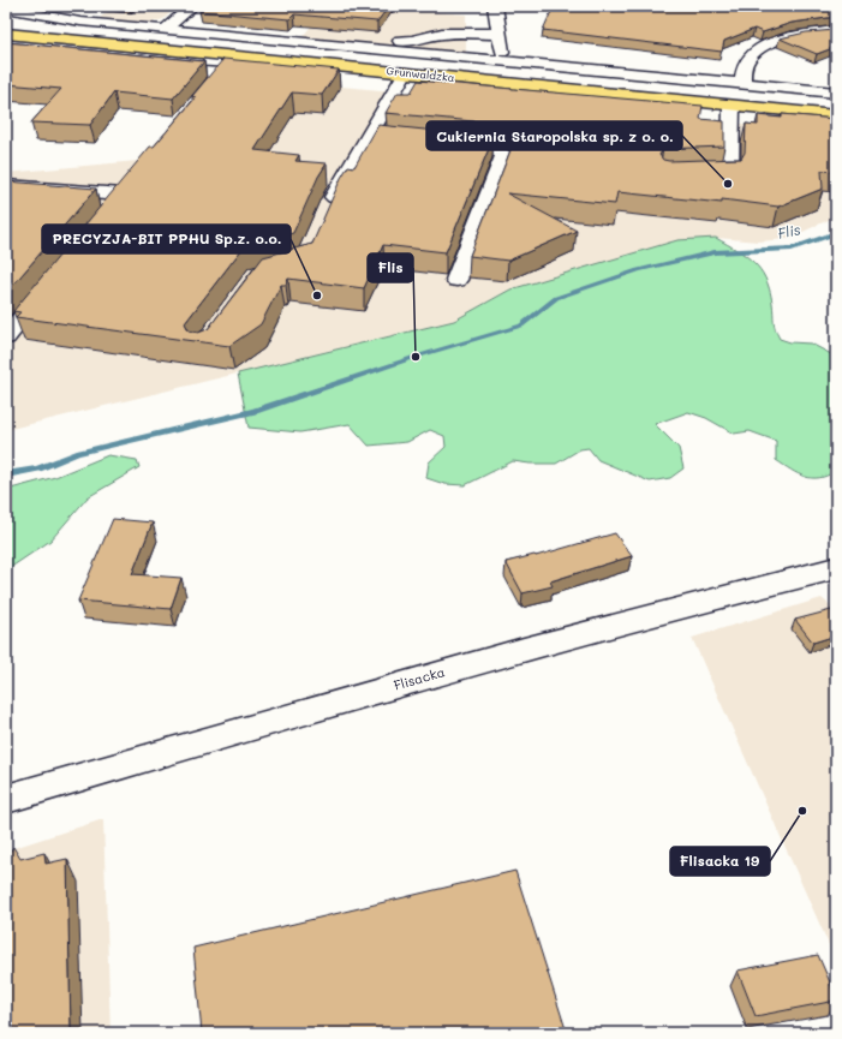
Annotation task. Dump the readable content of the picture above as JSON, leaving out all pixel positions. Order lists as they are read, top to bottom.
{
  "streets": {
    "main road": ["Grunwaldzka"],
    "street": ["Flisacka"]
  },
  "water": ["Flis"],
  "places": [
    "Cukiernia Staropolska sp. z o. o.",
    "PRECYZJA-BIT PPHU Sp.z. o.o.",
    "Flis",
    "Flisacka 19"
  ]
}
